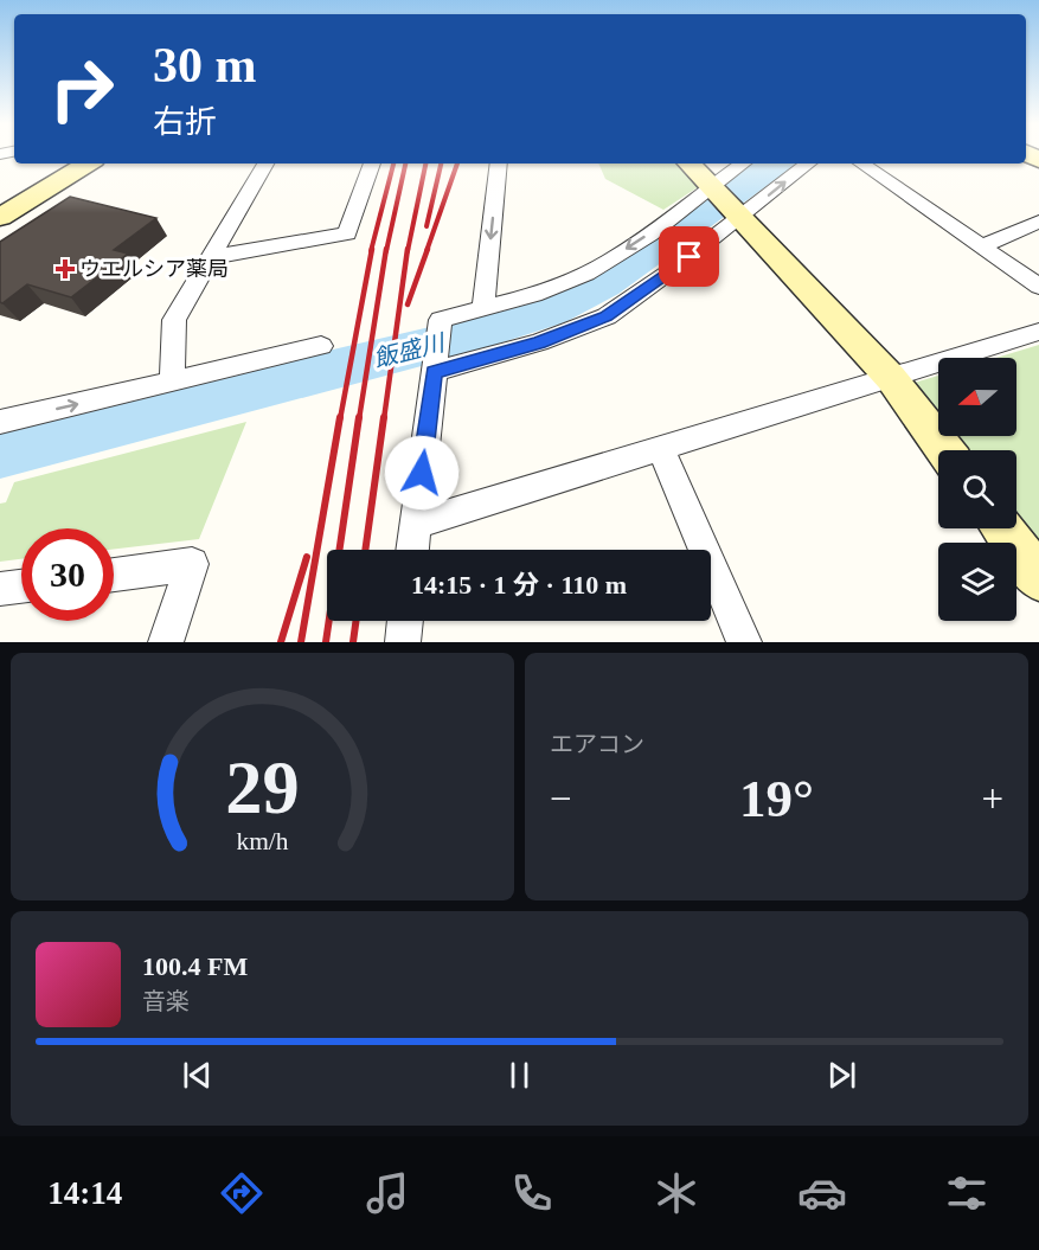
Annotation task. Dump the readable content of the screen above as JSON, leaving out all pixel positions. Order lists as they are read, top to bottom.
{
  "water": ["飯盛川"],
  "places": {
    "health": ["ウエルシア薬局"]
  },
  "north": "left",
  "page": {
    "turn": ["30 m", "右折"],
    "limit": "30",
    "trip": "14:15 · 1 分 · 110 m",
    "tile": "エアコン",
    "heat": ["−", "19°", "+"],
    "song": ["100.4 FM", "音楽"],
    "tabs": "14:14",
    "gauge": ["29", "km/h"]
  }
}
